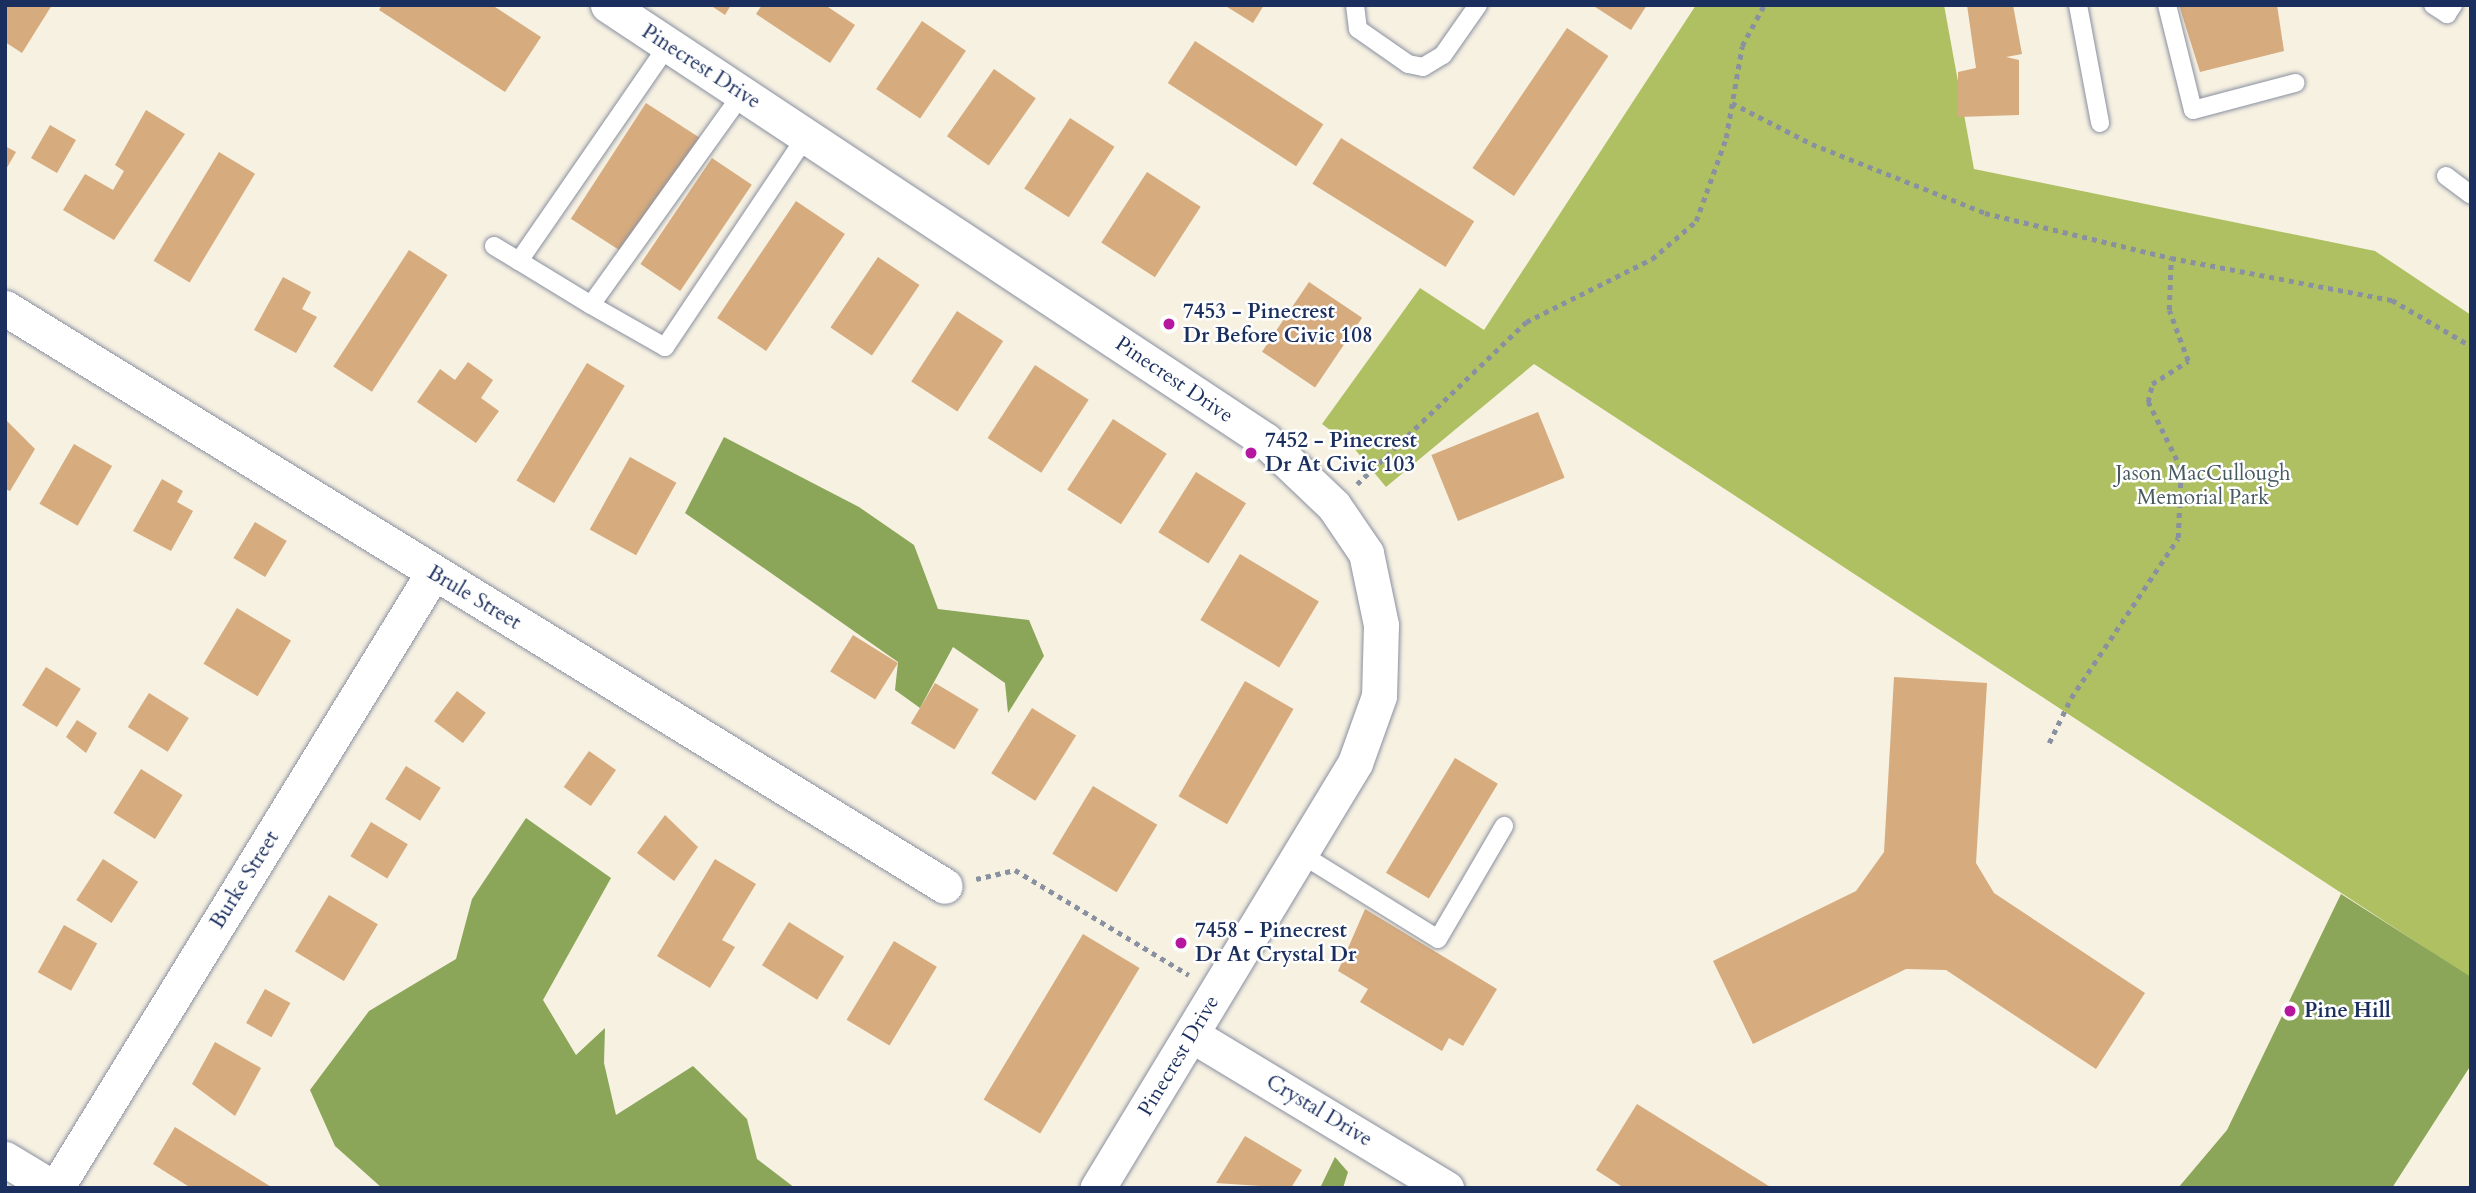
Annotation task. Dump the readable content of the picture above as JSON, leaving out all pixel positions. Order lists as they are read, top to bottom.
{
  "streets": {
    "street": [
      "Pinecrest Drive",
      "Brule Street",
      "Burke Street",
      "Crystal Drive"
    ]
  },
  "crossings": [
    ["Pinecrest Drive", "Crystal Drive"],
    ["Brule Street", "Burke Street"]
  ],
  "parks": ["Jason MacCullough Memorial Park"],
  "places": [
    "7453 - Pinecrest Dr Before Civic 108",
    "7452 - Pinecrest Dr At Civic 103",
    "7458 - Pinecrest Dr At Crystal Dr",
    "Pine Hill"
  ]
}
